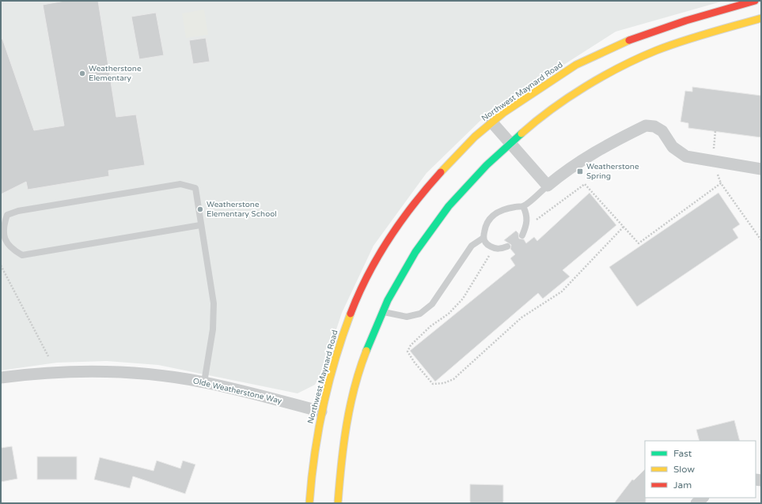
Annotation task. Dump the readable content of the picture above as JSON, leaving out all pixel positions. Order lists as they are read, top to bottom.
{
  "streets": {
    "main road": ["Northwest Maynard Road"],
    "street": ["Olde Weatherstone Way"]
  },
  "crossings": [
    ["Northwest Maynard Road", "Olde Weatherstone Way"]
  ],
  "places": {
    "other": ["Weatherstone Elementary", "Weatherstone Elementary School"],
    "transit": ["Weatherstone Spring"]
  },
  "legend": ["Fast", "Slow", "Jam"]
}
